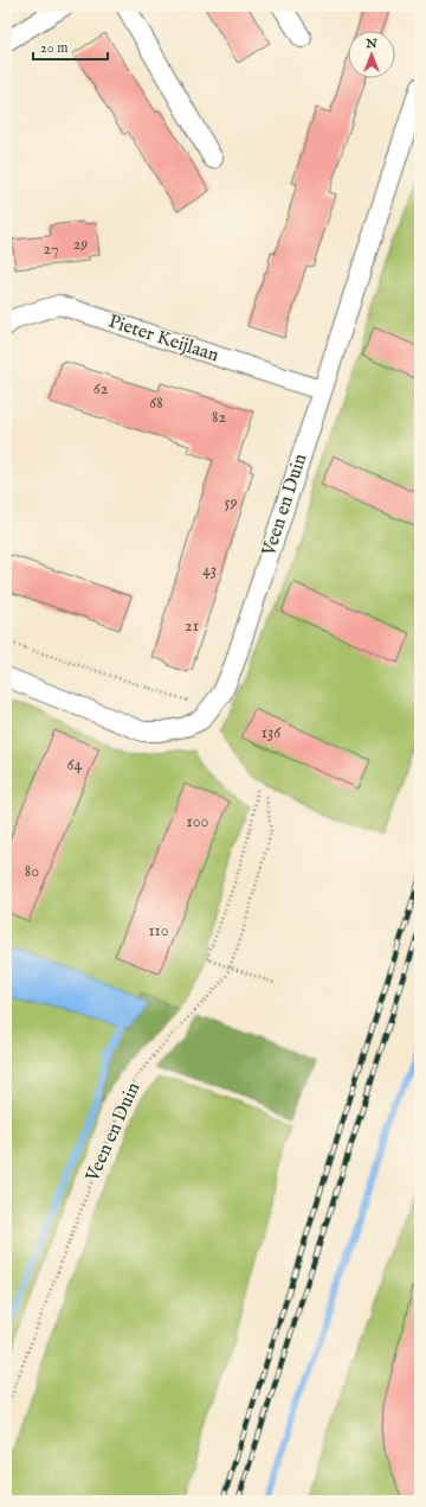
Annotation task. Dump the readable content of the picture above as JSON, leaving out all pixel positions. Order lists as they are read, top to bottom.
{
  "streets": {
    "street": ["Pieter Keijlaan", "Veen en Duin"]
  },
  "crossings": [
    ["Pieter Keijlaan", "Veen en Duin"]
  ],
  "house_numbers": [
    "29",
    "27",
    "62",
    "68",
    "82",
    "59",
    "43",
    "21",
    "136",
    "64",
    "100",
    "80",
    "110"
  ],
  "scale_bar": "20 m",
  "north": "top"
}
